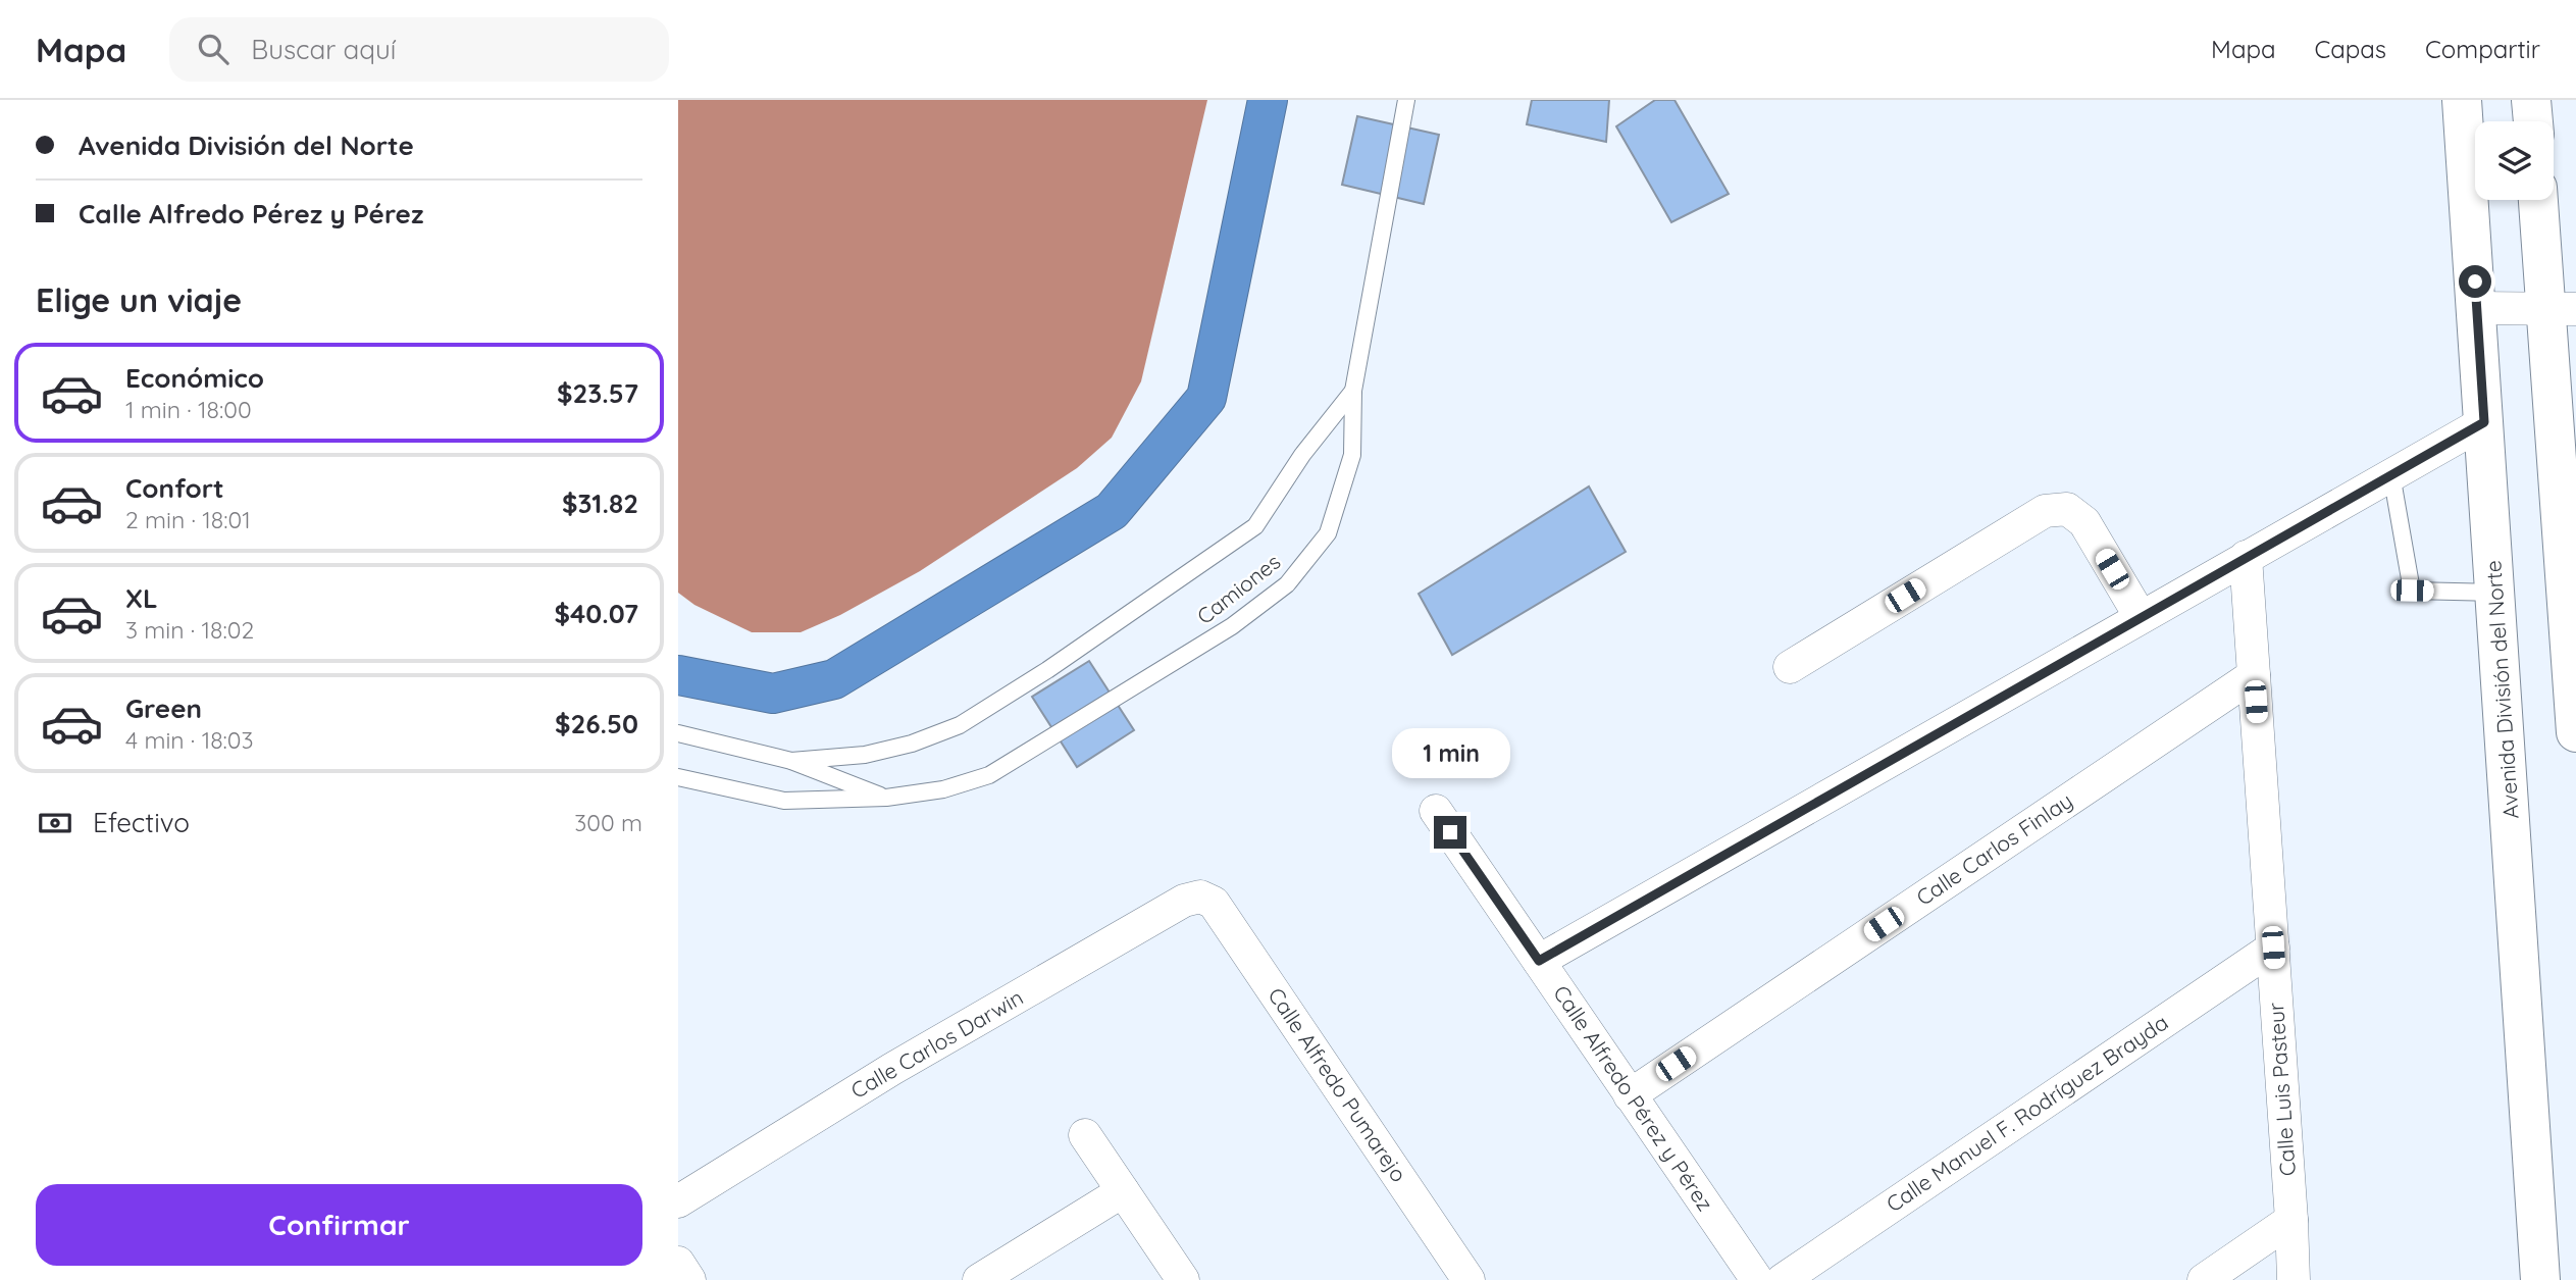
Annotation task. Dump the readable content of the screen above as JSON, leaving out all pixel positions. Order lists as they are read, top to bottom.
{
  "streets": {
    "main road": ["Avenida División del Norte"],
    "street": [
      "Calle Carlos Finlay",
      "Calle Carlos Darwin",
      "Calle Alfredo Pumarejo",
      "Calle Luis Pasteur",
      "Calle Alfredo Pérez y Pérez",
      "Calle Manuel F. Rodríguez Brayda"
    ],
    "lane": ["Camiones"]
  },
  "crossings": [
    ["Calle Carlos Finlay", "Calle Luis Pasteur"],
    ["Calle Carlos Finlay", "Calle Alfredo Pérez y Pérez"],
    ["Calle Carlos Darwin", "Calle Alfredo Pumarejo"],
    ["Calle Luis Pasteur", "Calle Manuel F. Rodríguez Brayda"]
  ],
  "page": {
    "header": "Mapa",
    "search": "Buscar aquí",
    "nav": ["Mapa", "Capas", "Compartir"],
    "banner": ["Avenida División del Norte", "Calle Alfredo Pérez y Pérez"],
    "heading": "Elige un viaje",
    "list": [
      {
        "name": "Económico",
        "note": "1 min · 18:00",
        "value": "$23.57"
      },
      {
        "name": "Confort",
        "note": "2 min · 18:01",
        "value": "$31.82"
      },
      {
        "name": "XL",
        "note": "3 min · 18:02",
        "value": "$40.07"
      },
      {
        "name": "Green",
        "note": "4 min · 18:03",
        "value": "$26.50"
      }
    ],
    "bubble": "1 min",
    "pay": ["Efectivo", "300 m"],
    "buttons": "Confirmar"
  }
}
